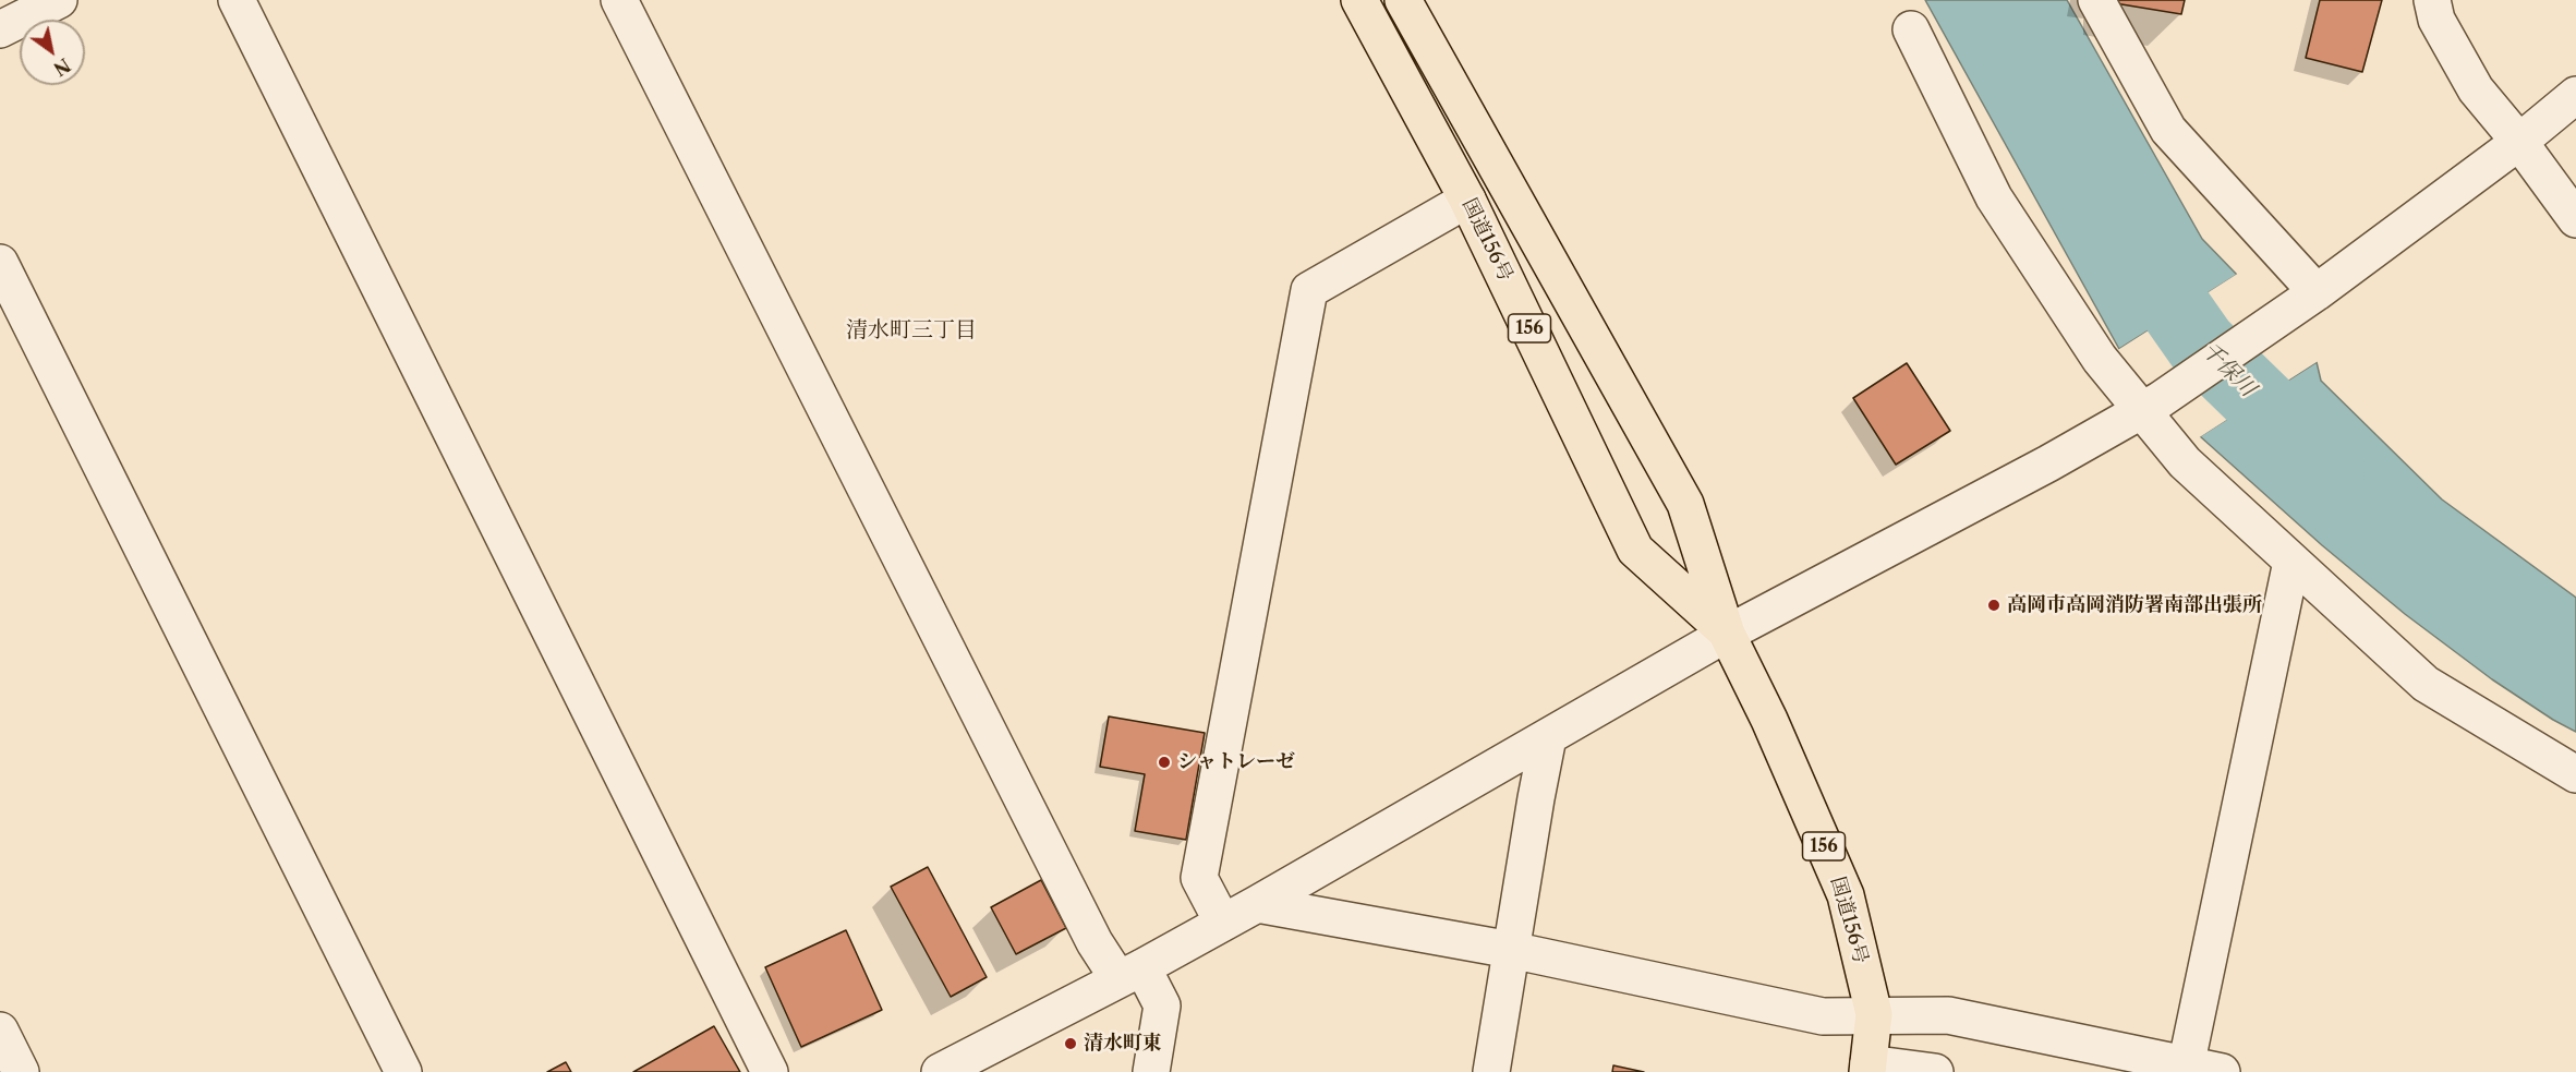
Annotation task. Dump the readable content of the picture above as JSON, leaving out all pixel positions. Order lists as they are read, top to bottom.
{
  "streets": {
    "highway": ["国道156号", "156"]
  },
  "districts": ["清水町三丁目"],
  "water": ["千保川"],
  "places": ["高岡市高岡消防署南部出張所", "シャトレーゼ", "清水町東"],
  "north": "bottom right"
}
